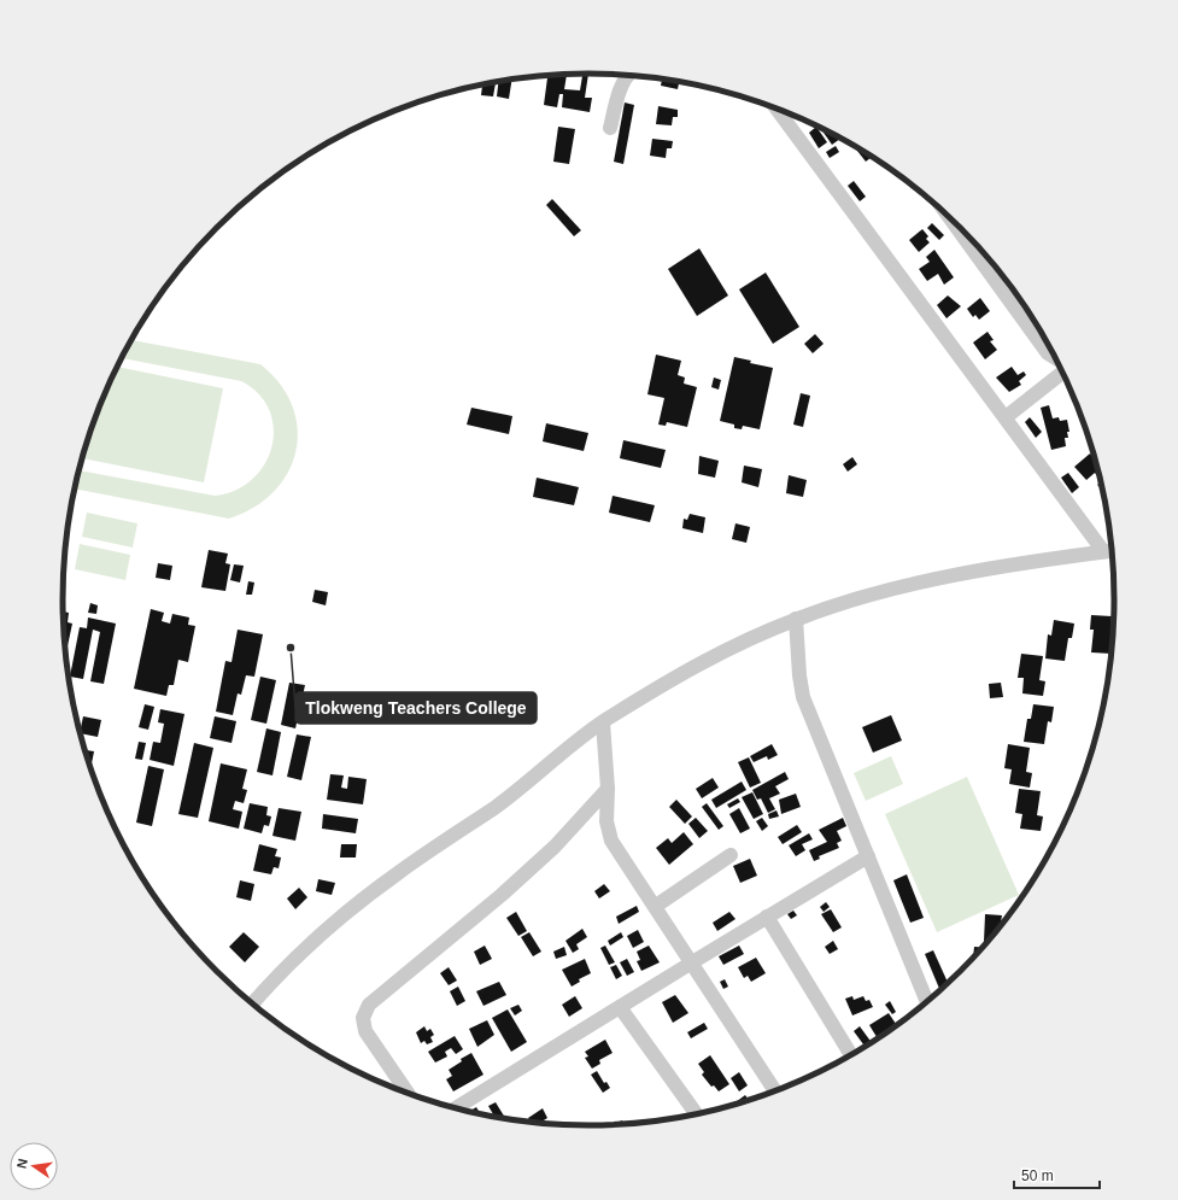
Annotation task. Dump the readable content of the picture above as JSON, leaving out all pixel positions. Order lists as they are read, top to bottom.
{
  "places": ["Tlokweng Teachers College"],
  "scale_bar": "50 m",
  "north": "left"
}
